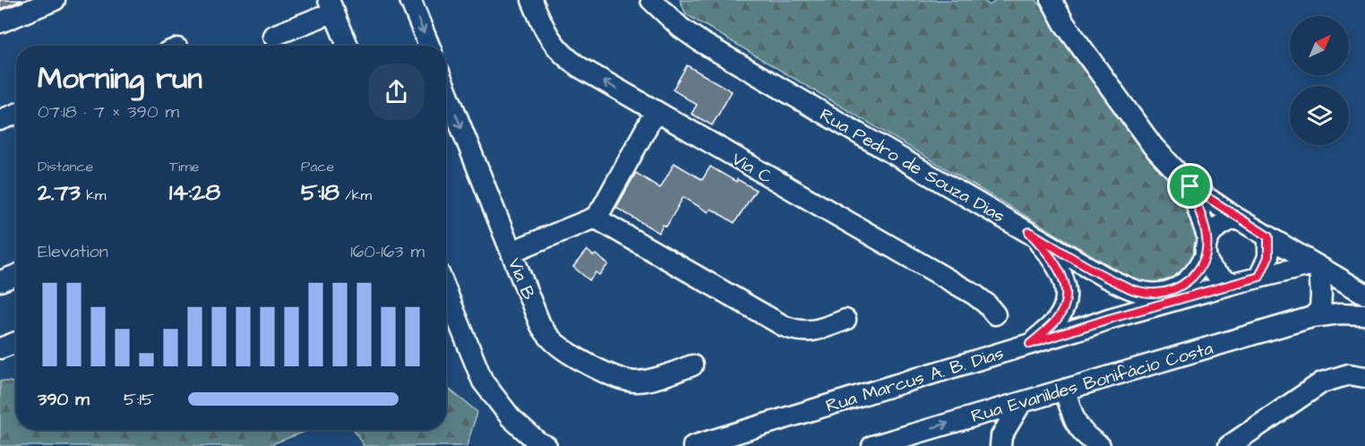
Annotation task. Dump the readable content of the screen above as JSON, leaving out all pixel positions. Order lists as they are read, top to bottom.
{
  "streets": {
    "street": [
      "Rua Pedro de Souza Dias",
      "Via C",
      "Via B",
      "Rua Marcus A. B. Dias",
      "Rua Evanildes Bonifácio Costa"
    ]
  },
  "crossings": [
    ["Rua Pedro de Souza Dias", "Rua Marcus A. B. Dias"]
  ],
  "one_way": ["Via B"],
  "north": "top right",
  "page": {
    "heading": ["Morning run", "07:18 · 7 × 390 m"],
    "stats": [
      ["Distance", "2.73 km"],
      ["Time", "14:28"],
      ["Pace", "5:18 /km"]
    ],
    "chart": ["Elevation", "160–163 m"],
    "list": [
      {
        "name": "390 m",
        "note": "5:15"
      }
    ]
  }
}
